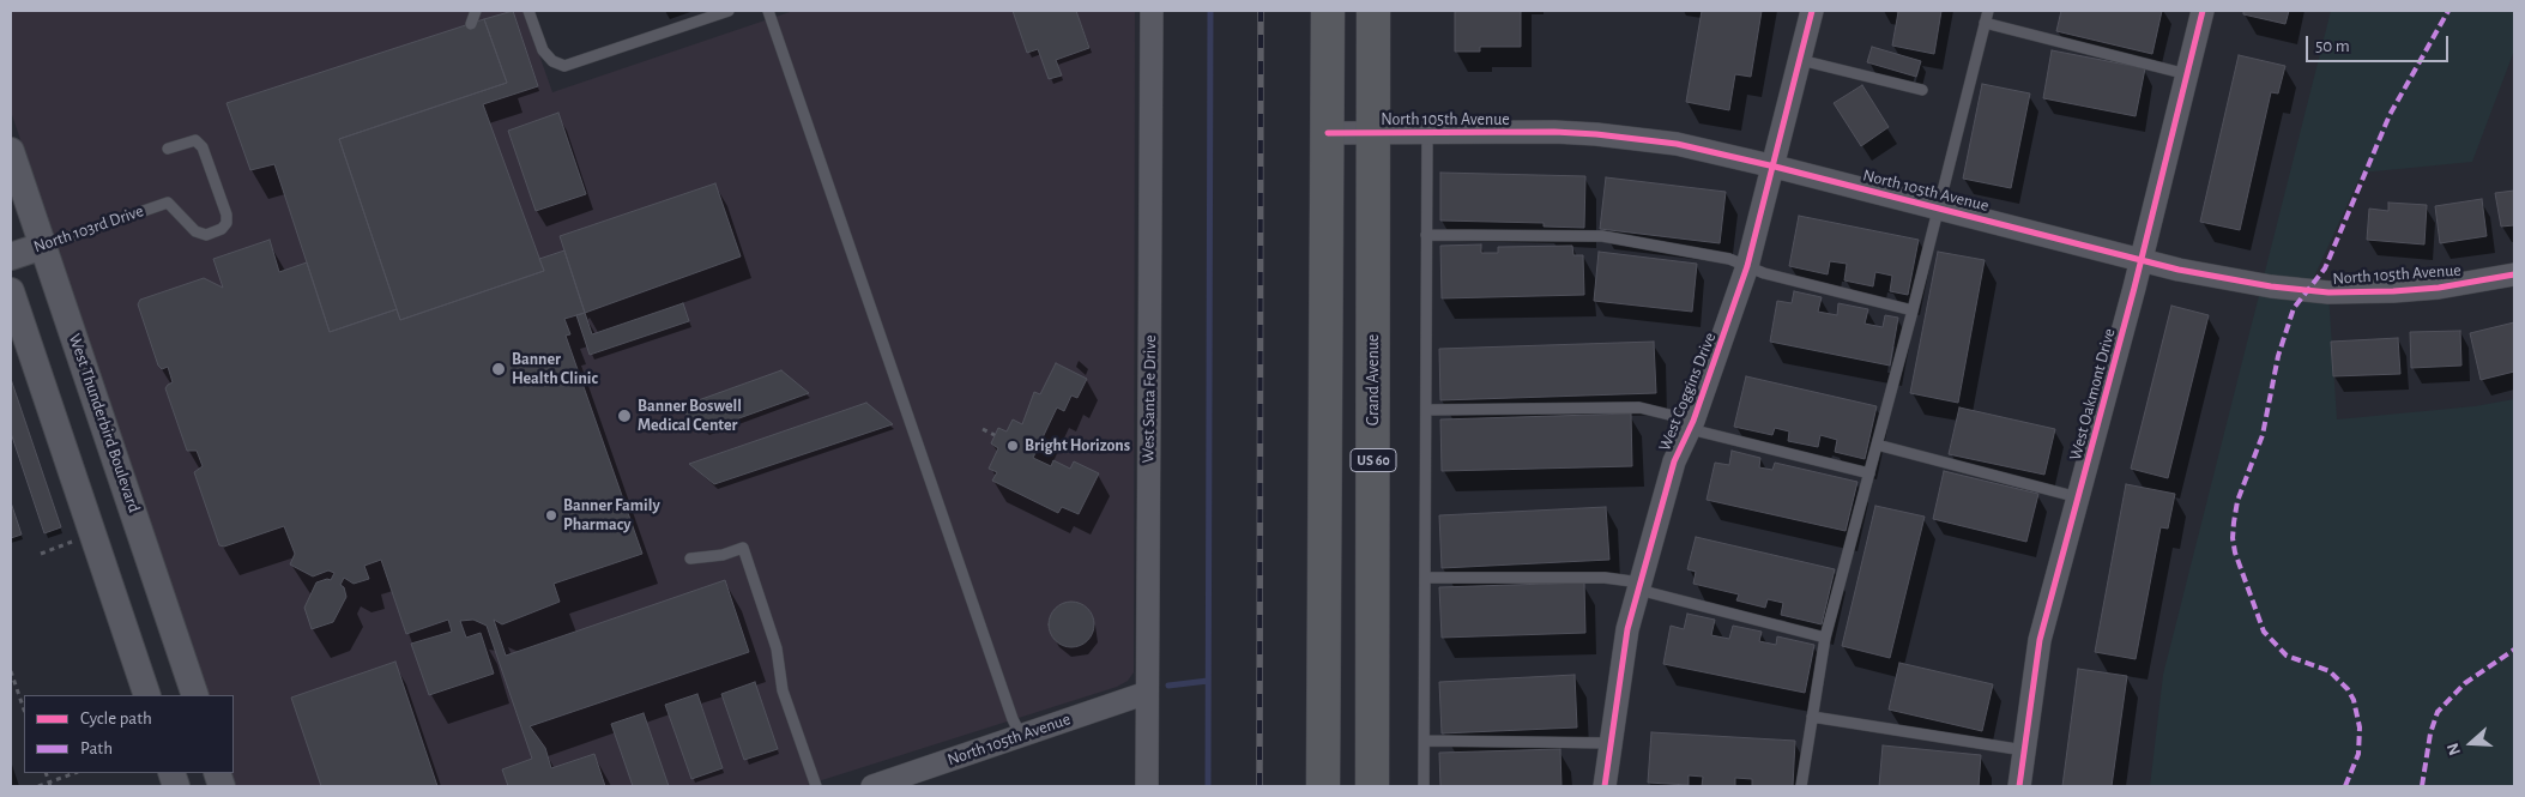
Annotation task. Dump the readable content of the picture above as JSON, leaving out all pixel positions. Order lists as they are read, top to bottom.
{
  "streets": {
    "highway": ["Grand Avenue", "US 60"],
    "street": [
      "North 105th Avenue",
      "North 103rd Drive",
      "West Coggins Drive",
      "West Oakmont Drive",
      "West Santa Fe Drive",
      "West Thunderbird Boulevard"
    ]
  },
  "crossings": [
    ["North 105th Avenue", "Grand Avenue"],
    ["North 105th Avenue", "West Coggins Drive"],
    ["North 105th Avenue", "West Oakmont Drive"],
    ["North 105th Avenue", "West Santa Fe Drive"],
    ["North 103rd Drive", "West Thunderbird Boulevard"]
  ],
  "places": [
    "Banner Health Clinic",
    "Banner Boswell Medical Center",
    "Bright Horizons",
    "Banner Family Pharmacy"
  ],
  "legend": ["Cycle path", "Path"],
  "scale_bar": "50 m",
  "north": "left"
}
